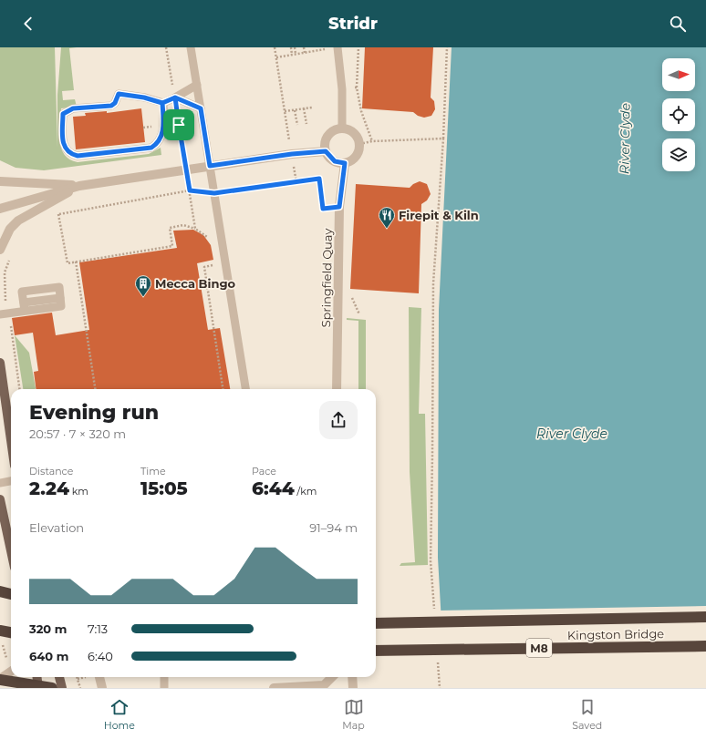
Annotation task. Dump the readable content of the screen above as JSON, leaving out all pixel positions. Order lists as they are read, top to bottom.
{
  "streets": {
    "highway": ["Kingston Bridge", "M8"],
    "street": ["Springfield Quay"]
  },
  "water": ["River Clyde"],
  "places": {
    "restaurant": ["Firepit & Kiln"],
    "building": ["Mecca Bingo"]
  },
  "north": "right",
  "page": {
    "header": "Stridr",
    "heading": ["Evening run", "20:57 · 7 × 320 m"],
    "stats": [
      ["Distance", "2.24 km"],
      ["Time", "15:05"],
      ["Pace", "6:44 /km"]
    ],
    "chart": ["Elevation", "91–94 m"],
    "list": [
      {
        "name": "320 m",
        "note": "7:13"
      },
      {
        "name": "640 m",
        "note": "6:40"
      }
    ],
    "tabs": ["Home", "Map", "Saved"]
  }
}
